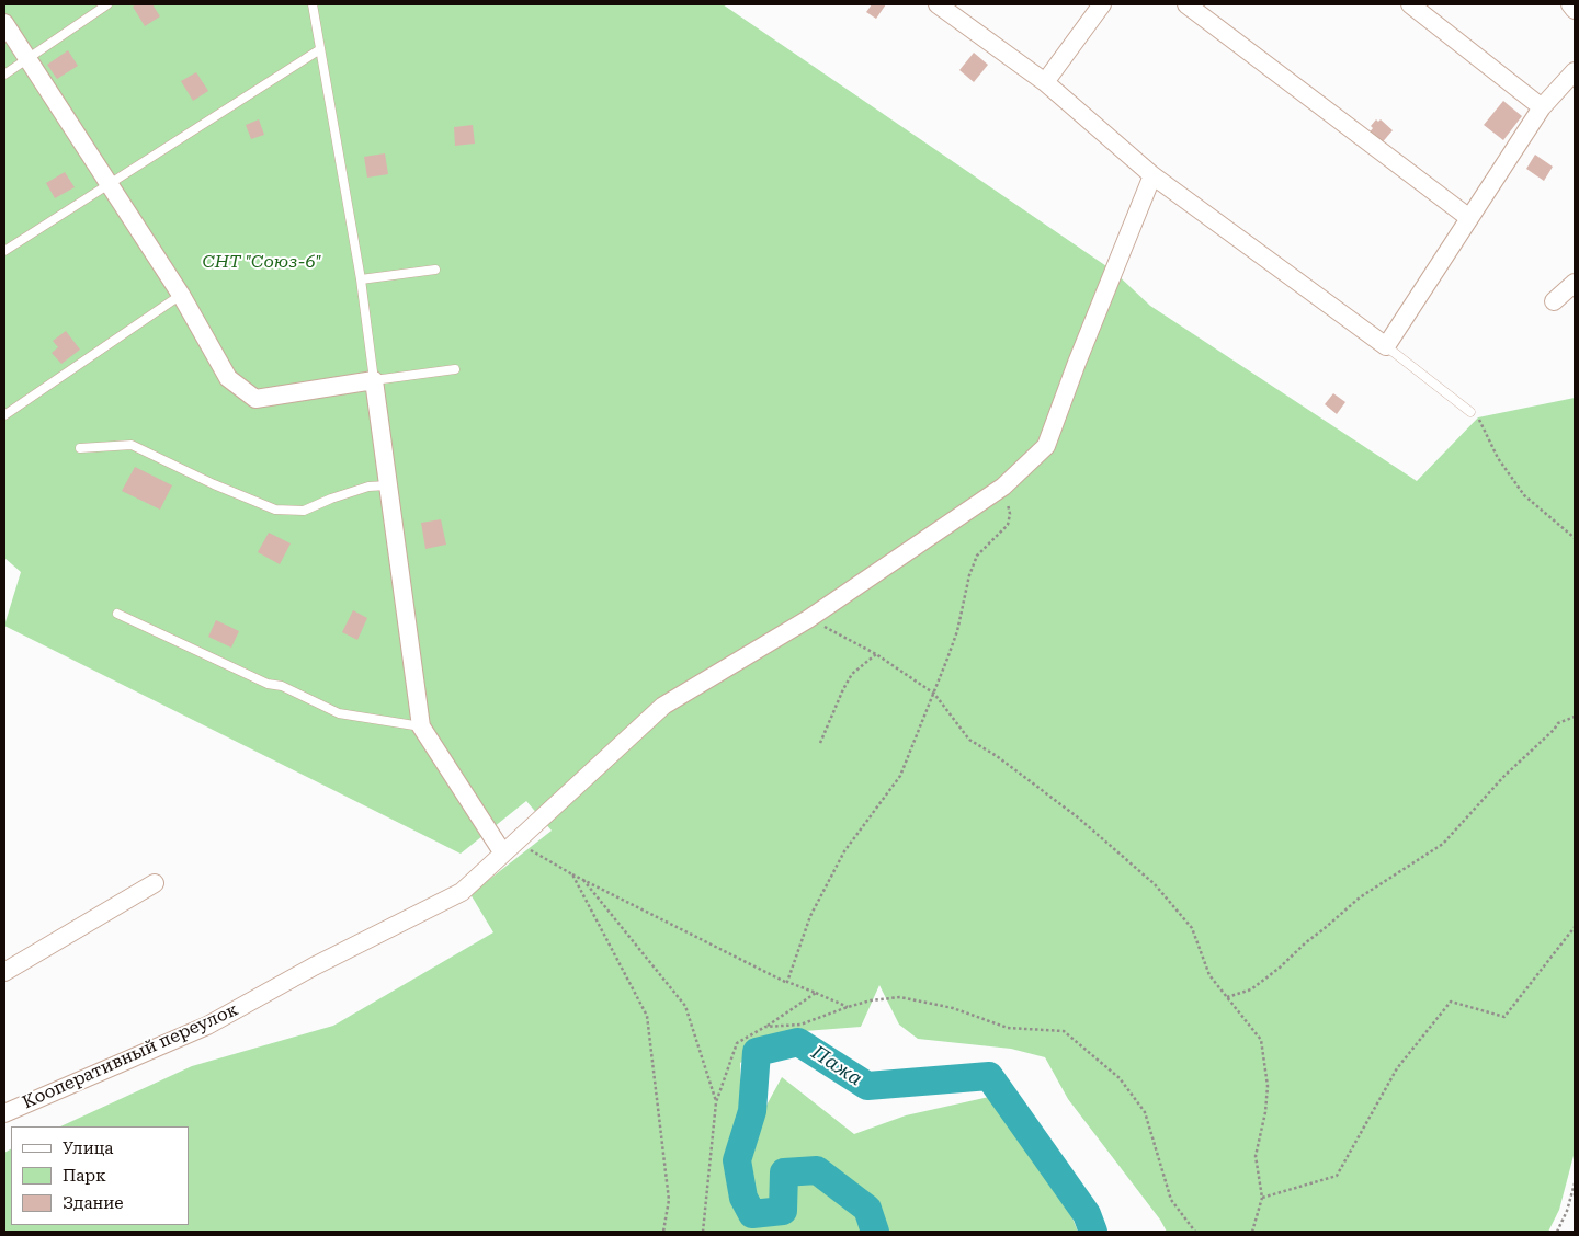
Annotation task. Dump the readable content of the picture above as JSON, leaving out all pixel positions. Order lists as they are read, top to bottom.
{
  "streets": {
    "street": ["Кооперативный переулок"]
  },
  "water": ["Пажа"],
  "parks": ["СНТ \"Союз-6\""],
  "legend": ["Улица", "Парк", "Здание"]
}
